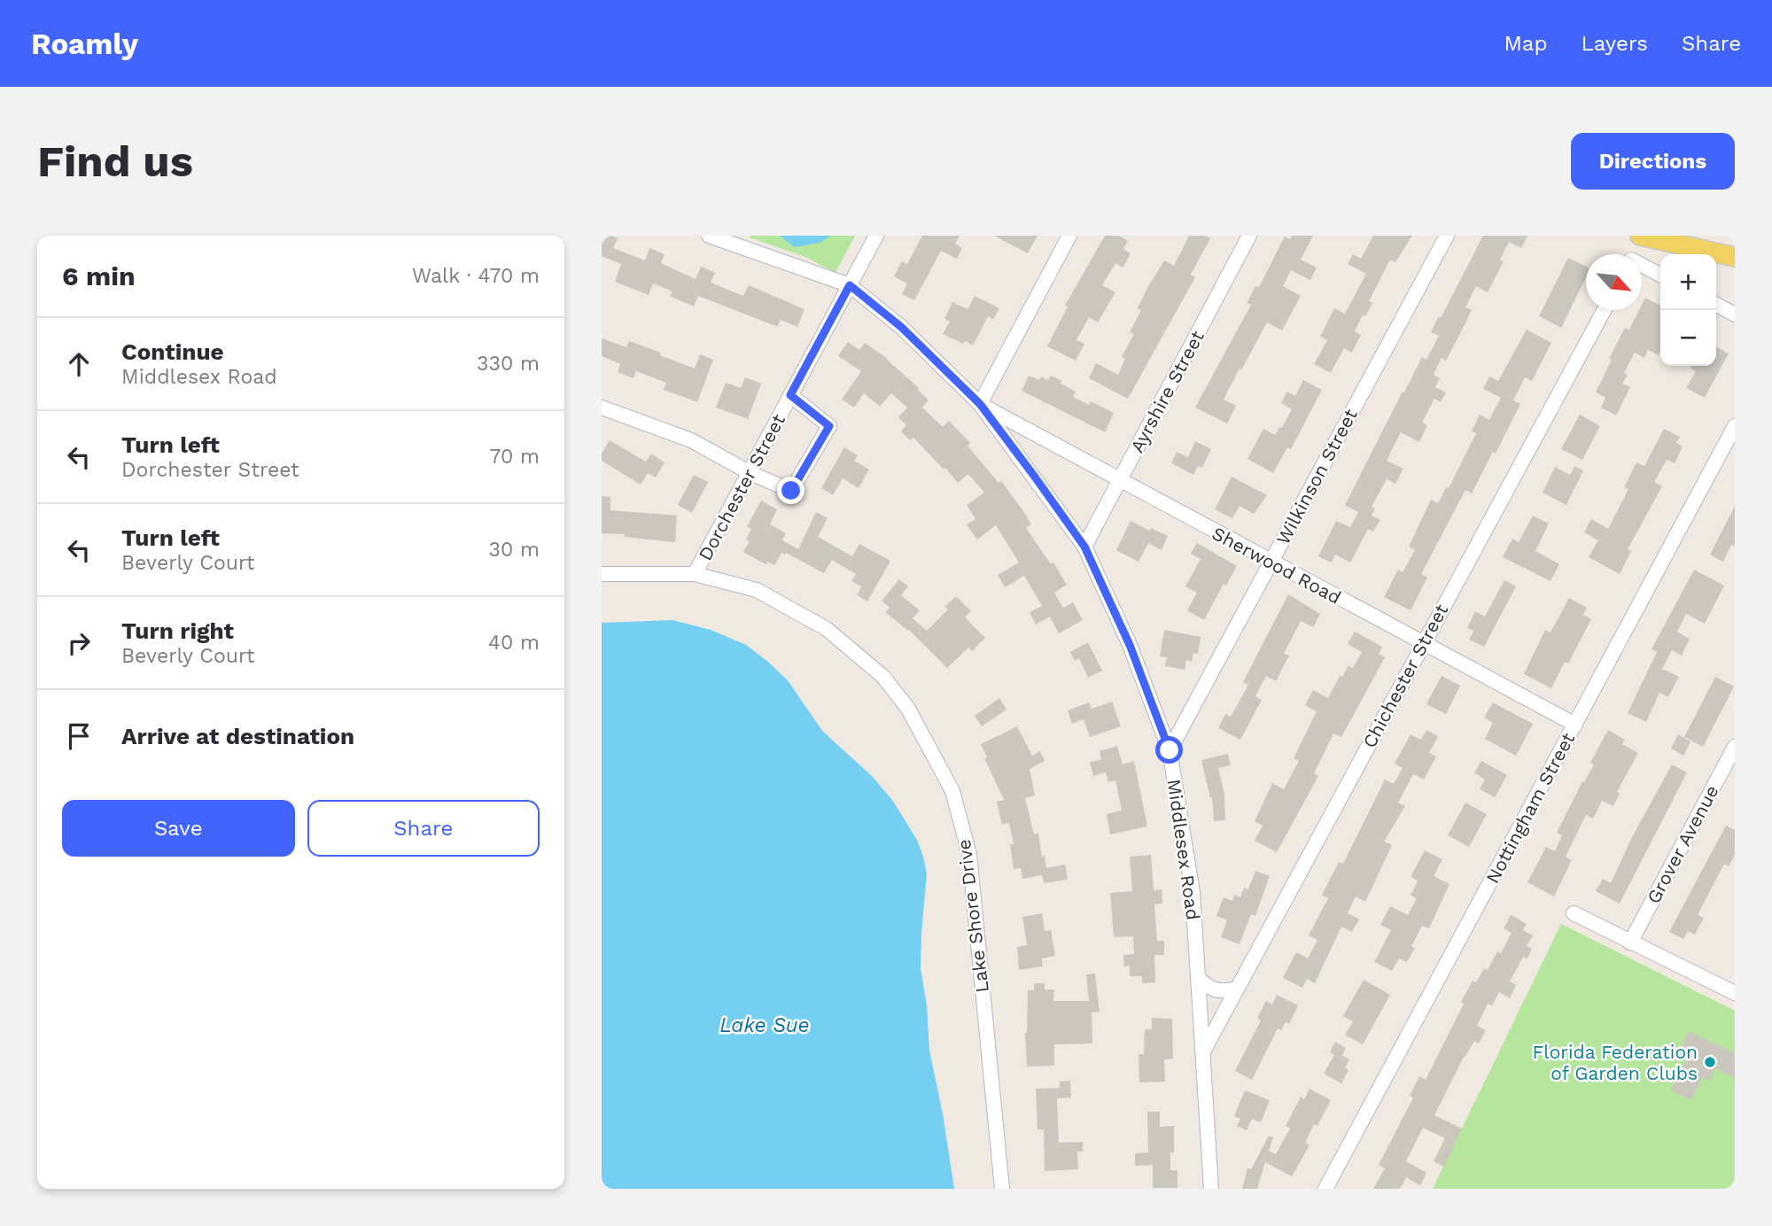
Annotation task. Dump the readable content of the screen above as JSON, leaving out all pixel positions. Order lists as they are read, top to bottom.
{
  "streets": {
    "street": [
      "Ayrshire Street",
      "Wilkinson Street",
      "Dorchester Street",
      "Sherwood Road",
      "Chichester Street",
      "Nottingham Street",
      "Grover Avenue",
      "Middlesex Road",
      "Lake Shore Drive"
    ]
  },
  "crossings": [
    ["Ayrshire Street", "Sherwood Road"],
    ["Ayrshire Street", "Middlesex Road"],
    ["Wilkinson Street", "Sherwood Road"],
    ["Wilkinson Street", "Middlesex Road"],
    ["Dorchester Street", "Middlesex Road"],
    ["Dorchester Street", "Lake Shore Drive"],
    ["Sherwood Road", "Chichester Street"],
    ["Sherwood Road", "Nottingham Street"],
    ["Sherwood Road", "Middlesex Road"],
    ["Chichester Street", "Middlesex Road"]
  ],
  "water": ["Lake Sue"],
  "places": ["Florida Federation of Garden Clubs"],
  "north": "bottom right",
  "page": {
    "header": "Roamly",
    "nav": ["Map", "Layers", "Share"],
    "buttons": [
      "Directions",
      ["Save", "Share"]
    ],
    "title": "Find us",
    "heading": ["6 min", "Walk · 470 m"],
    "map_buttons": ["+", "−"],
    "list": [
      ["Continue", "Middlesex Road", "330 m"],
      ["Turn left", "Dorchester Street", "70 m"],
      ["Turn left", "Beverly Court", "30 m"],
      ["Turn right", "Beverly Court", "40 m"],
      "Arrive at destination"
    ]
  }
}
